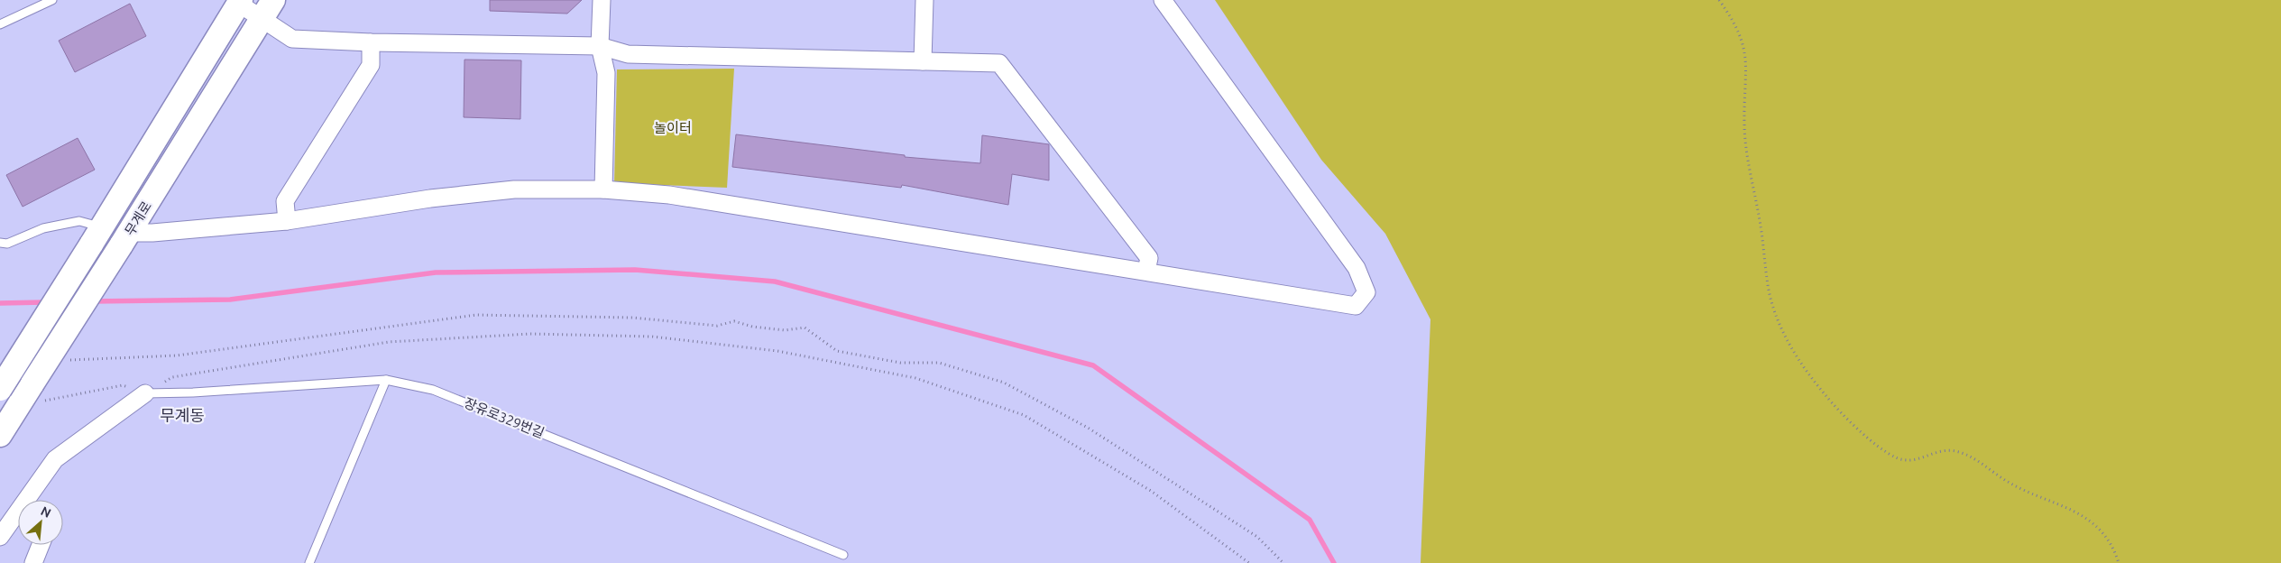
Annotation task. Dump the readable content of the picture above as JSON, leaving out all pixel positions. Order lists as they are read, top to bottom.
{
  "streets": {
    "main road": ["무계로"],
    "lane": ["장유로329번길"]
  },
  "districts": ["무계동"],
  "parks": ["놀이터"],
  "north": "top right"
}
